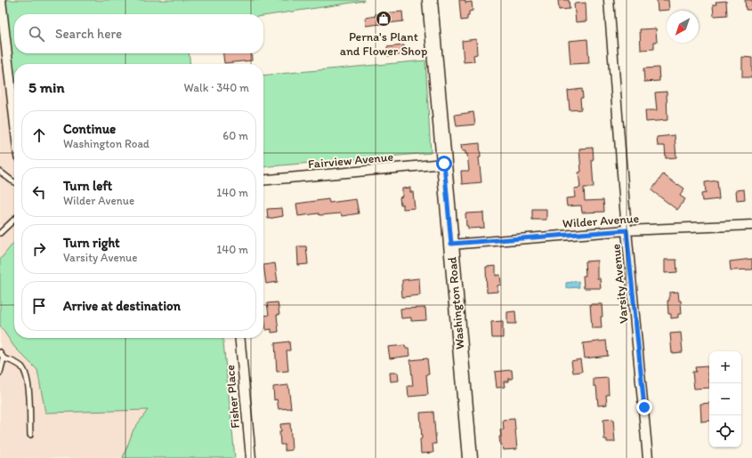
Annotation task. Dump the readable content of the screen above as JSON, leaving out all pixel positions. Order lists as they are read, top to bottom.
{
  "streets": {
    "main road": ["Washington Road"],
    "street": [
      "Fairview Avenue",
      "Wilder Avenue",
      "Varsity Avenue",
      "Fisher Place"
    ]
  },
  "crossings": [
    ["Fairview Avenue", "Washington Road"],
    ["Wilder Avenue", "Varsity Avenue"],
    ["Wilder Avenue", "Washington Road"]
  ],
  "places": {
    "shop": ["Perna's Plant and Flower Shop"]
  },
  "north": "bottom left",
  "page": {
    "search": "Search here",
    "heading": ["5 min", "Walk · 340 m"],
    "list": [
      ["Continue", "Washington Road", "60 m"],
      ["Turn left", "Wilder Avenue", "140 m"],
      ["Turn right", "Varsity Avenue", "140 m"],
      "Arrive at destination"
    ],
    "map_buttons": ["+", "−"]
  }
}
